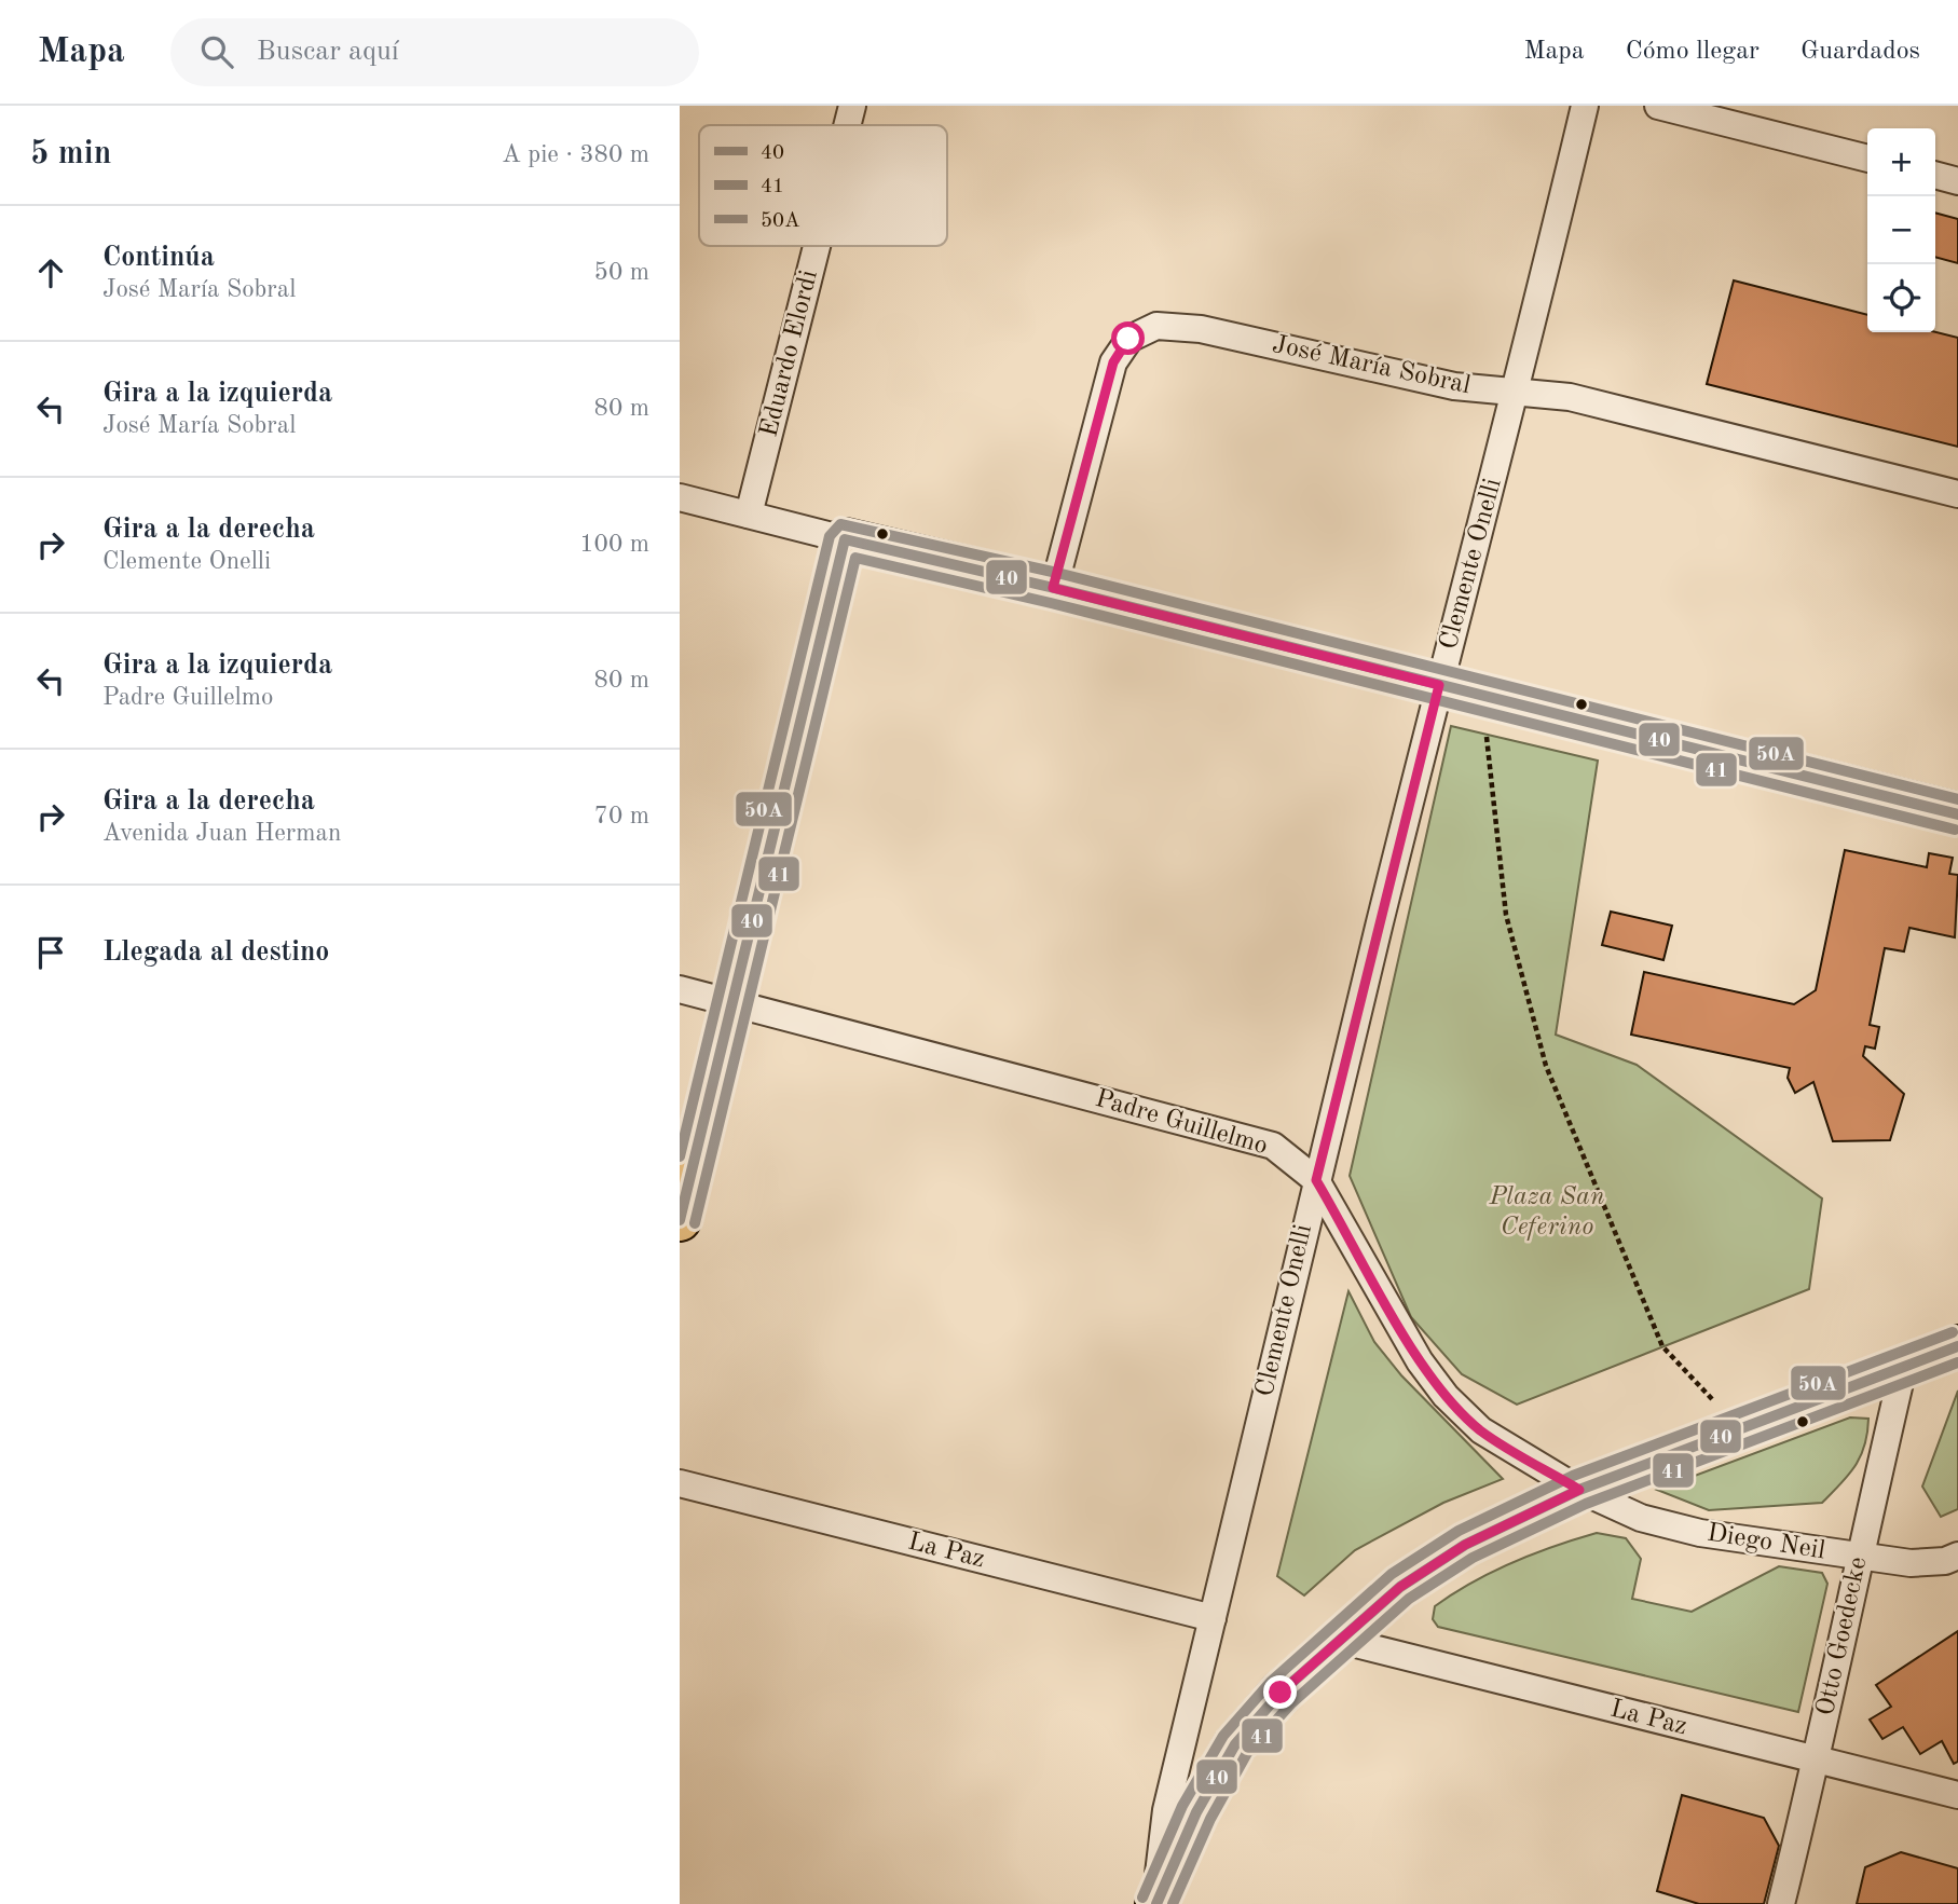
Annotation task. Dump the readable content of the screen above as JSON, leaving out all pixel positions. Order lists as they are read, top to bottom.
{
  "streets": {
    "street": [
      "Eduardo Elordi",
      "José María Sobral",
      "Clemente Onelli",
      "Padre Guillelmo",
      "Diego Neil",
      "La Paz",
      "Otto Goedecke"
    ]
  },
  "crossings": [
    ["José María Sobral", "Clemente Onelli"],
    ["Clemente Onelli", "Padre Guillelmo"],
    ["Clemente Onelli", "La Paz"],
    ["Padre Guillelmo", "Diego Neil"],
    ["Diego Neil", "Otto Goedecke"],
    ["La Paz", "Otto Goedecke"]
  ],
  "parks": ["Plaza San Ceferino"],
  "lines": ["transit line 50A", "transit line 40", "transit line 41"],
  "legend": ["40", "41", "50A"],
  "page": {
    "header": "Mapa",
    "search": "Buscar aquí",
    "nav": ["Mapa", "Cómo llegar", "Guardados"],
    "heading": ["5 min", "A pie · 380 m"],
    "map_buttons": ["+", "−"],
    "list": [
      ["Continúa", "José María Sobral", "50 m"],
      ["Gira a la izquierda", "José María Sobral", "80 m"],
      ["Gira a la derecha", "Clemente Onelli", "100 m"],
      ["Gira a la izquierda", "Padre Guillelmo", "80 m"],
      ["Gira a la derecha", "Avenida Juan Herman", "70 m"],
      "Llegada al destino"
    ]
  }
}
